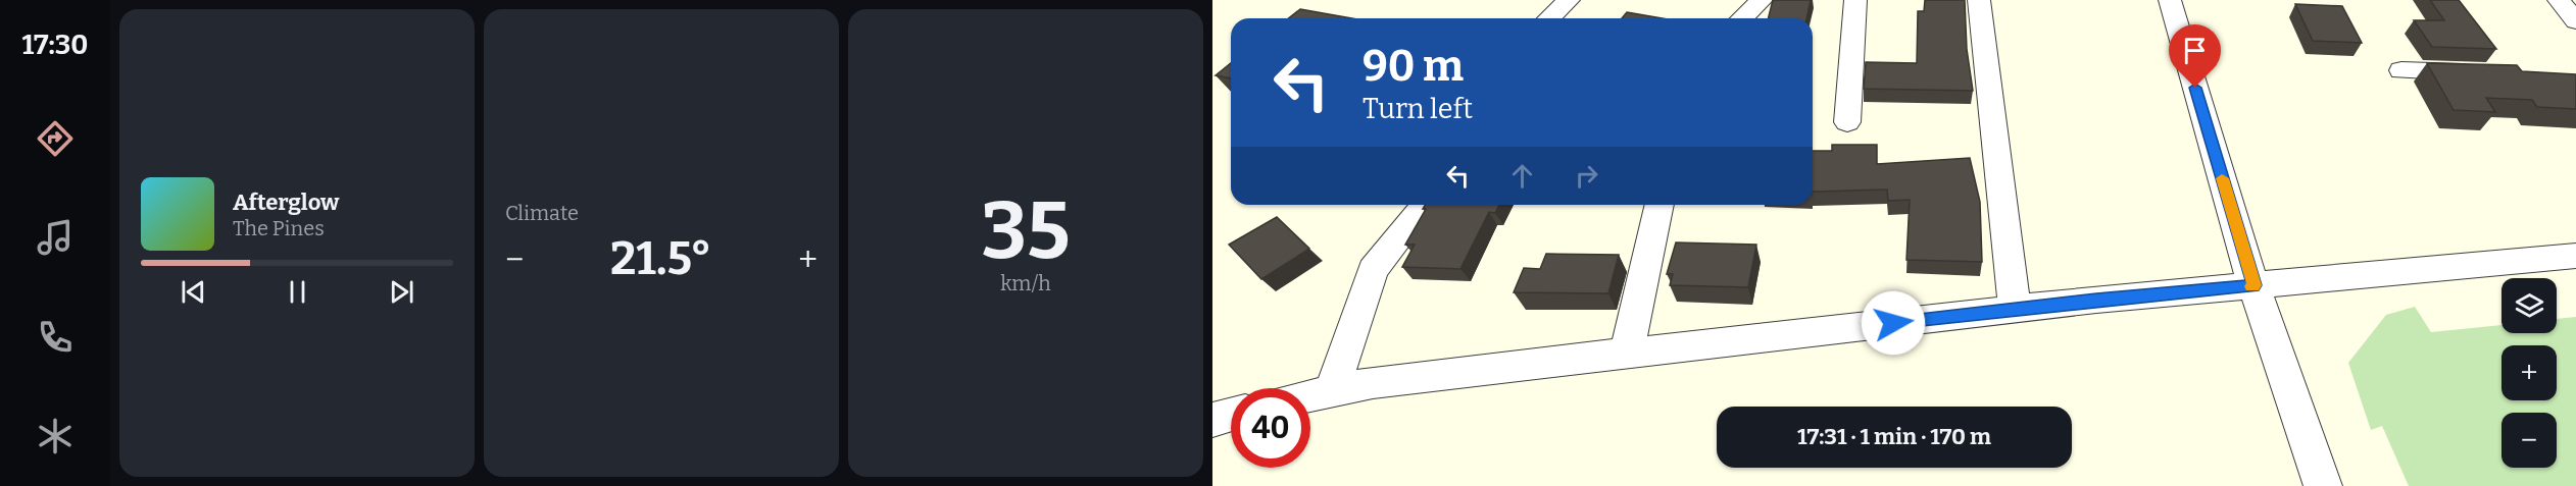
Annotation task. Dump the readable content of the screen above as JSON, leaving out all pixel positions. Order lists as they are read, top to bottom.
{
  "page": {
    "tabs": "17:30",
    "tile": [
      "Climate",
      ["35", "km/h"]
    ],
    "turn": ["90 m", "Turn left"],
    "song": ["Afterglow", "The Pines"],
    "heat": ["−", "21.5°", "+"],
    "map_buttons": ["+", "−"],
    "limit": "40",
    "trip": "17:31 · 1 min · 170 m"
  }
}
